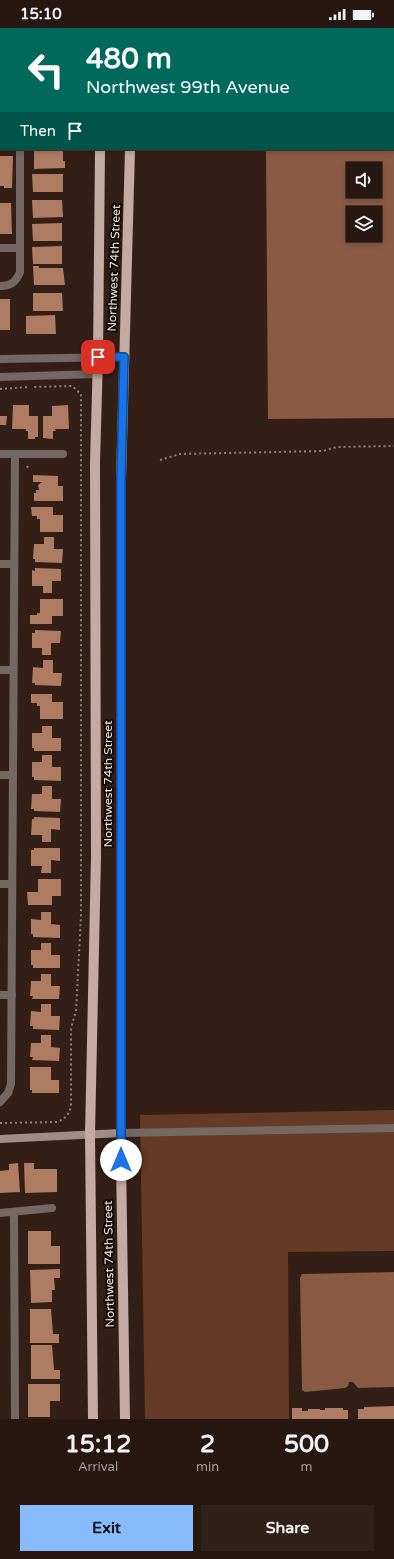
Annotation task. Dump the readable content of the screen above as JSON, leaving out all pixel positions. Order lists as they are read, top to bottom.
{
  "streets": {
    "main road": ["Northwest 74th Street"]
  },
  "page": {
    "status": "15:10",
    "turn": ["480 m", "Northwest 99th Avenue"],
    "then": "Then",
    "eta": [
      "15:12",
      "Arrival",
      "2",
      "min",
      "500",
      "m"
    ],
    "buttons": ["Exit", "Share"]
  }
}
